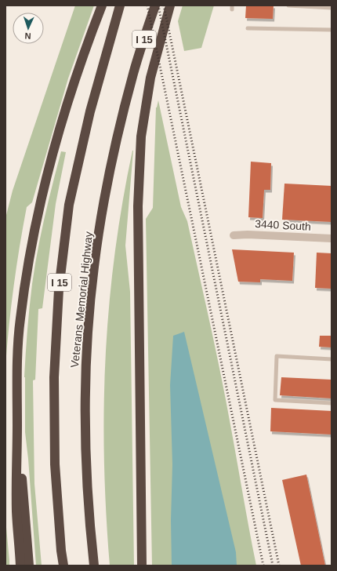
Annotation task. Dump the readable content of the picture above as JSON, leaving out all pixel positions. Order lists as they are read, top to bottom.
{
  "streets": {
    "highway": ["I 15", "Veterans Memorial Highway"],
    "street": ["3440 South"]
  },
  "north": "bottom"
}
